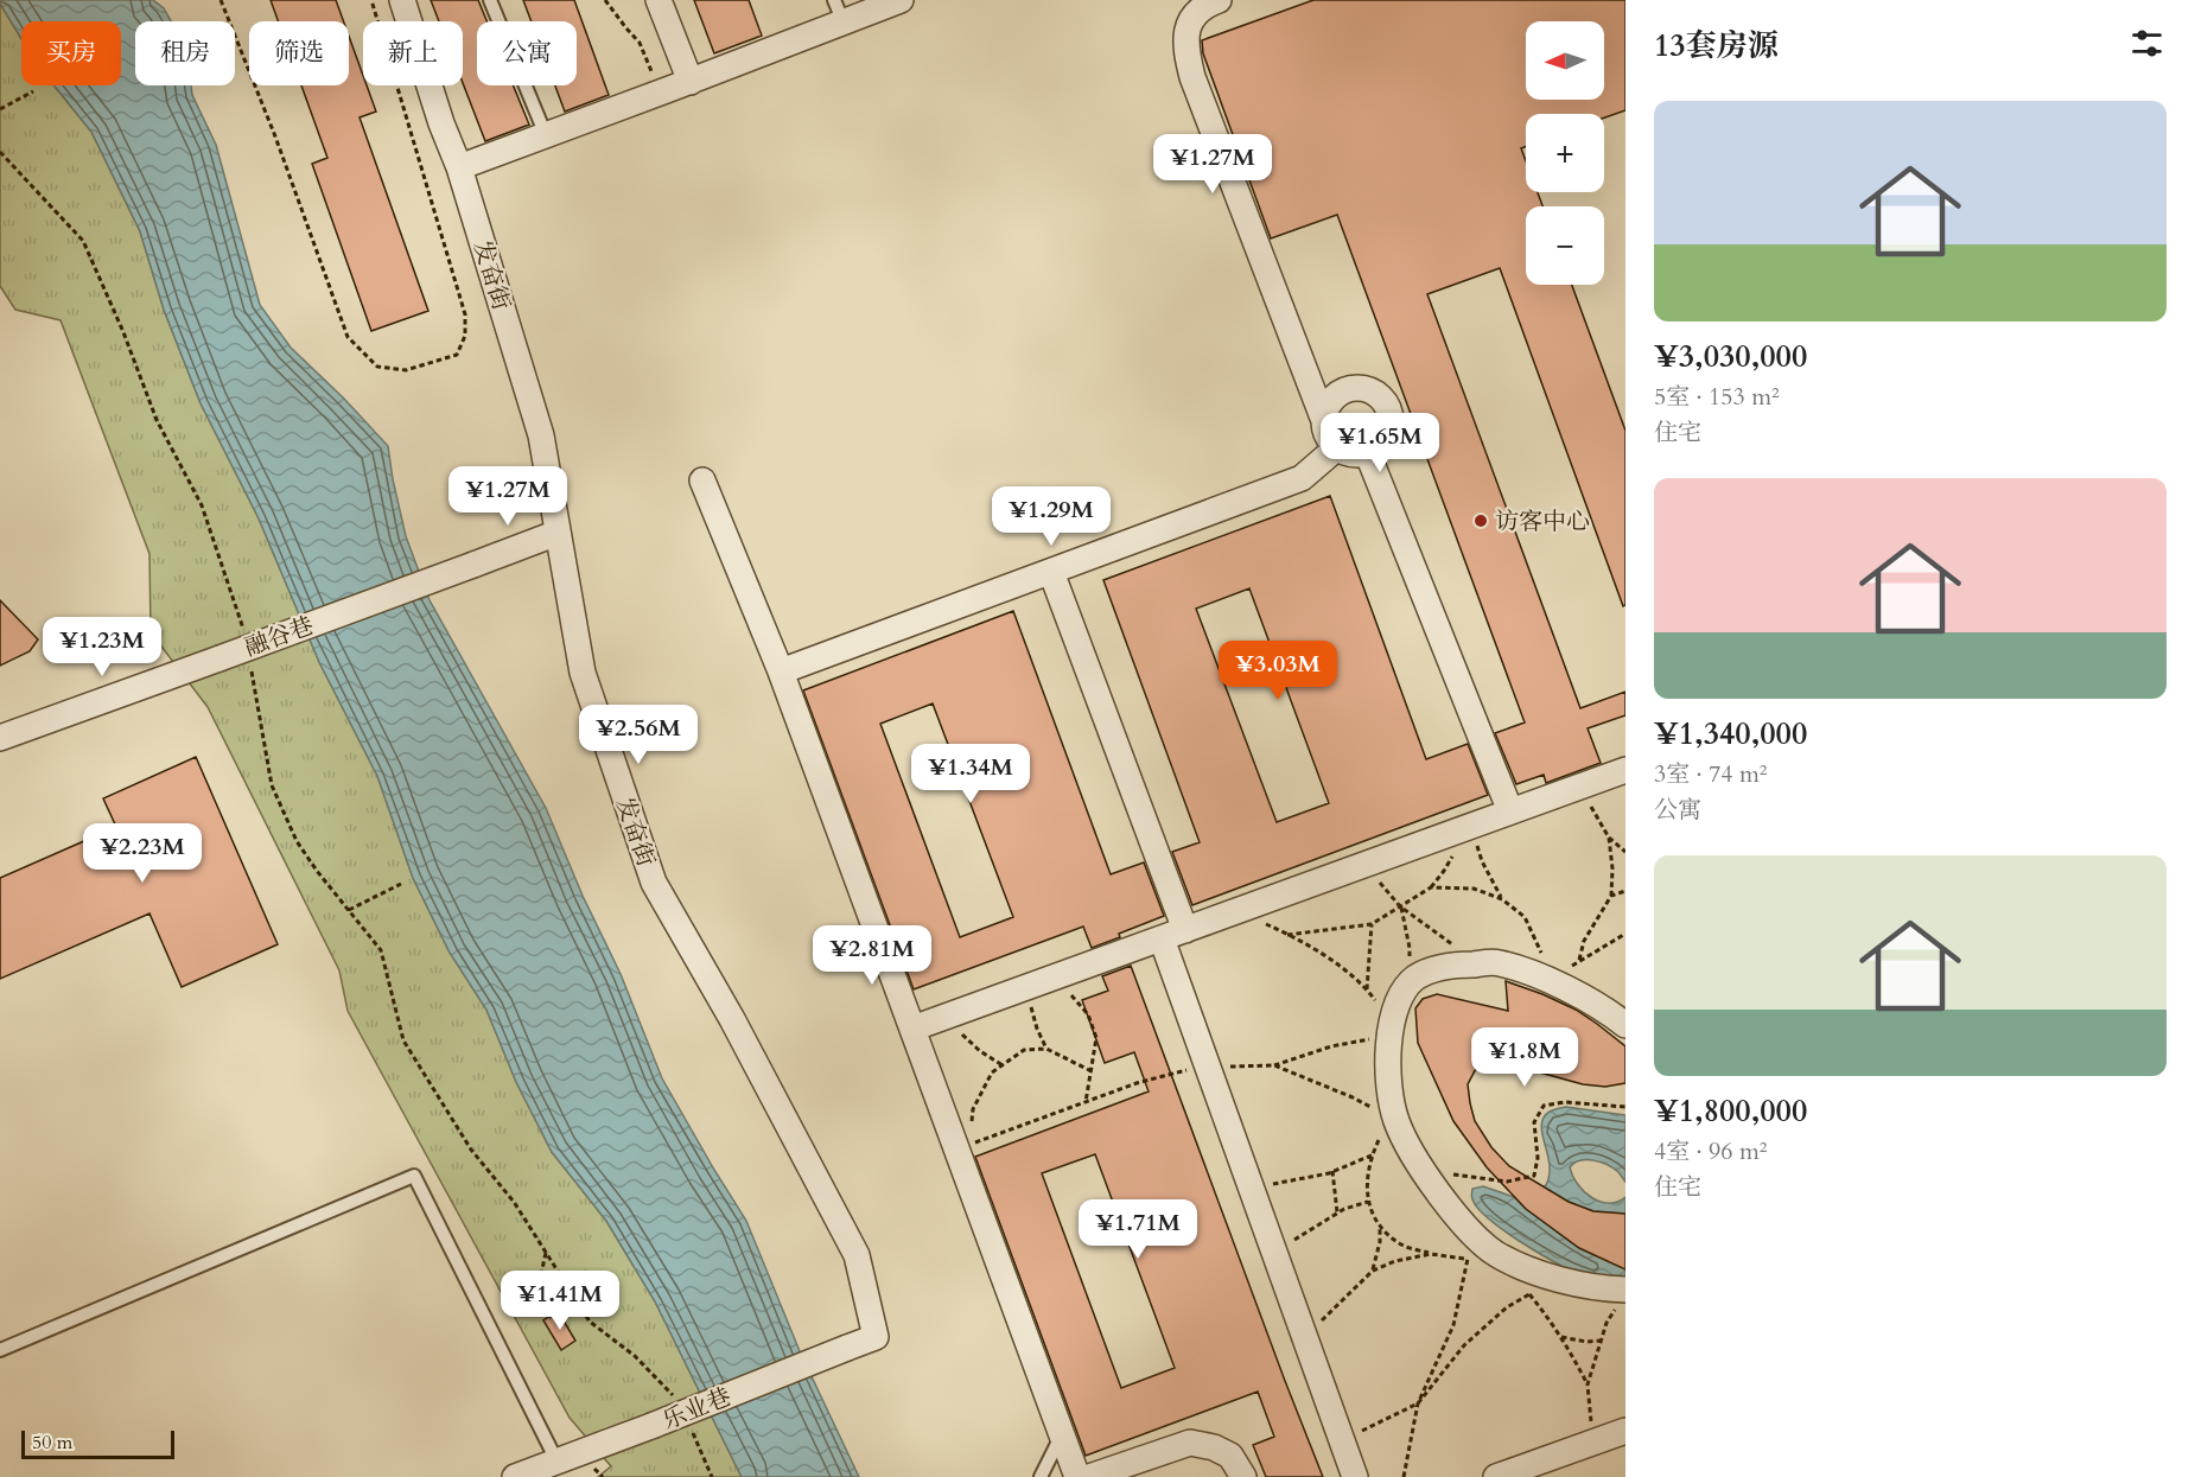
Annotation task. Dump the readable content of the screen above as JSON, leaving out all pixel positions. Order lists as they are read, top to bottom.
{
  "streets": {
    "street": ["发奋街", "融谷巷", "乐业巷"]
  },
  "crossings": [
    ["发奋街", "融谷巷"],
    ["发奋街", "乐业巷"]
  ],
  "places": ["访客中心"],
  "scale_bar": "50 m",
  "north": "left",
  "page": {
    "heading": "13套房源",
    "map_buttons": ["+", "−"],
    "chip": [
      "买房",
      "租房",
      "筛选",
      "新上",
      "公寓"
    ],
    "list": [
      {
        "name": "¥3,030,000",
        "note": "5室 · 153 m² · 住宅"
      },
      {
        "name": "¥1,340,000",
        "note": "3室 · 74 m² · 公寓"
      },
      {
        "name": "¥1,800,000",
        "note": "4室 · 96 m² · 住宅"
      }
    ],
    "price": [
      "¥1.27M",
      "¥1.65M",
      "¥1.27M",
      "¥1.29M",
      "¥1.23M",
      "¥3.03M",
      "¥2.56M",
      "¥1.34M",
      "¥2.23M",
      "¥2.81M",
      "¥1.8M",
      "¥1.71M",
      "¥1.41M"
    ],
    "scale": "50 m"
  }
}
